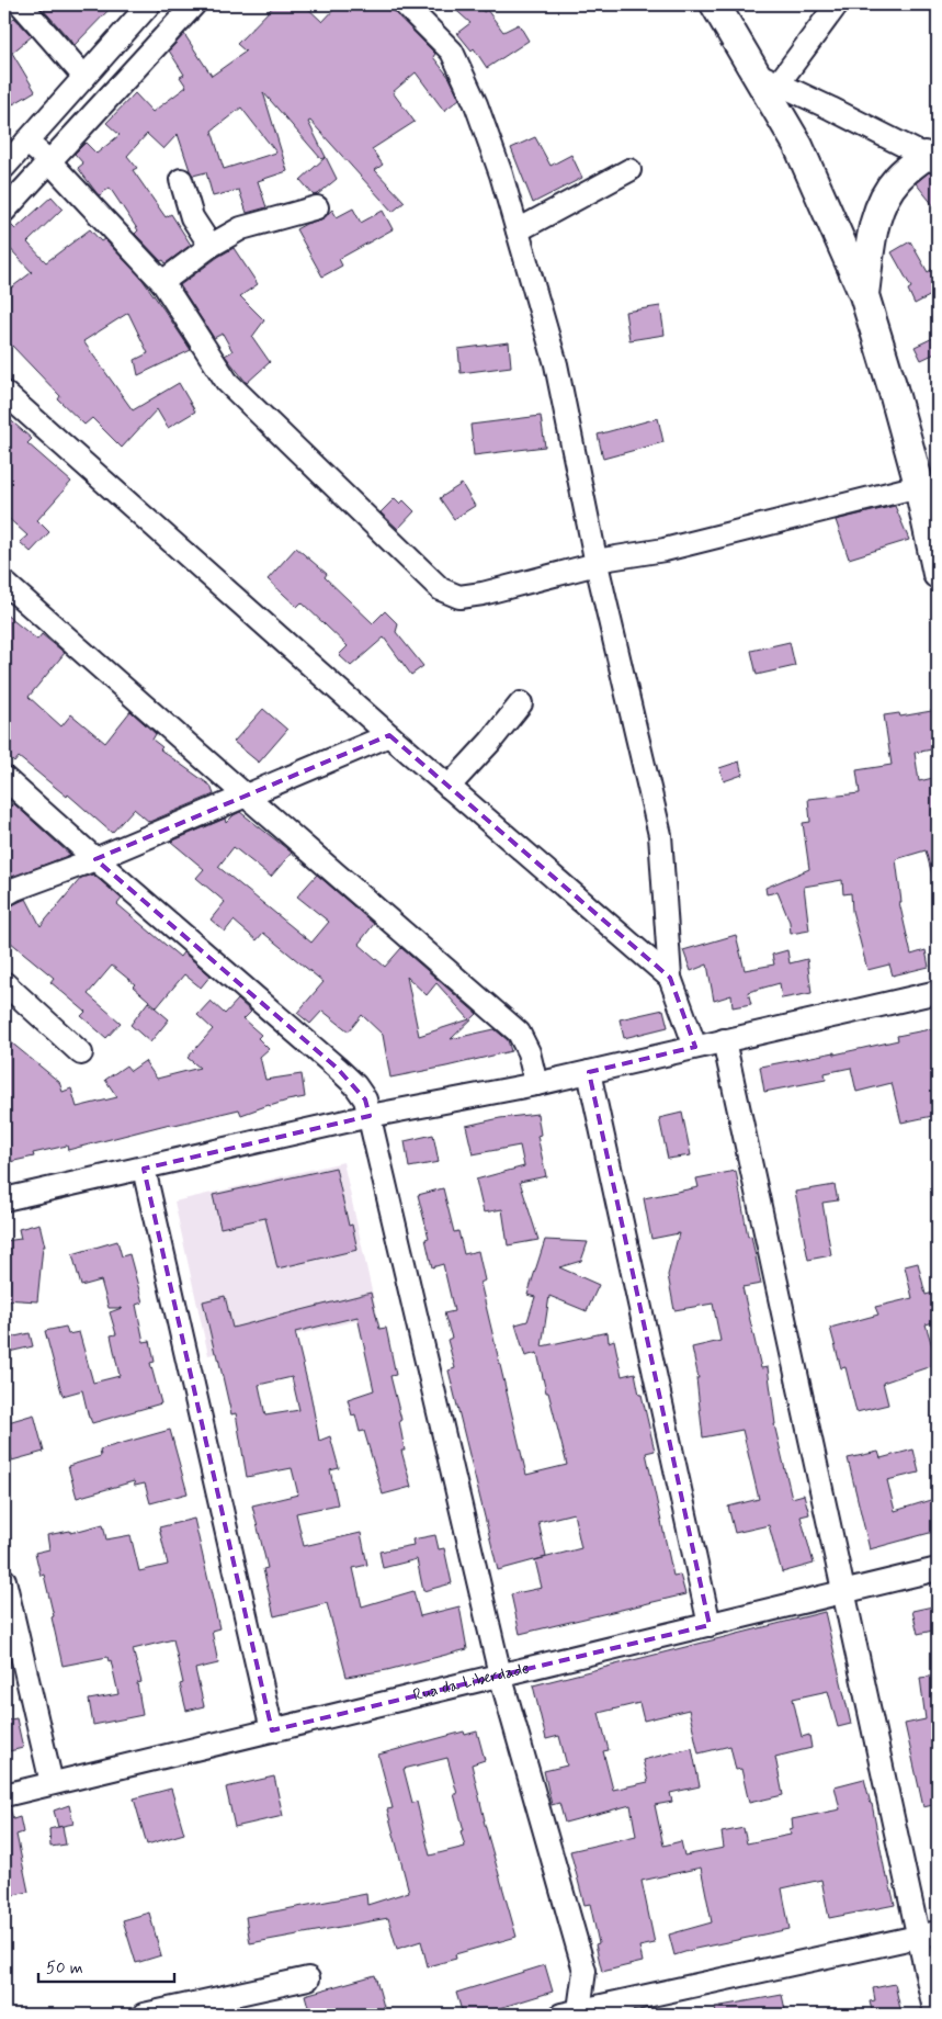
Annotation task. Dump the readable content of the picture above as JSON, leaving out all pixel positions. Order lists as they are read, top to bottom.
{
  "streets": {
    "street": ["Rua da Liberdade"]
  },
  "scale_bar": "50 m"
}
